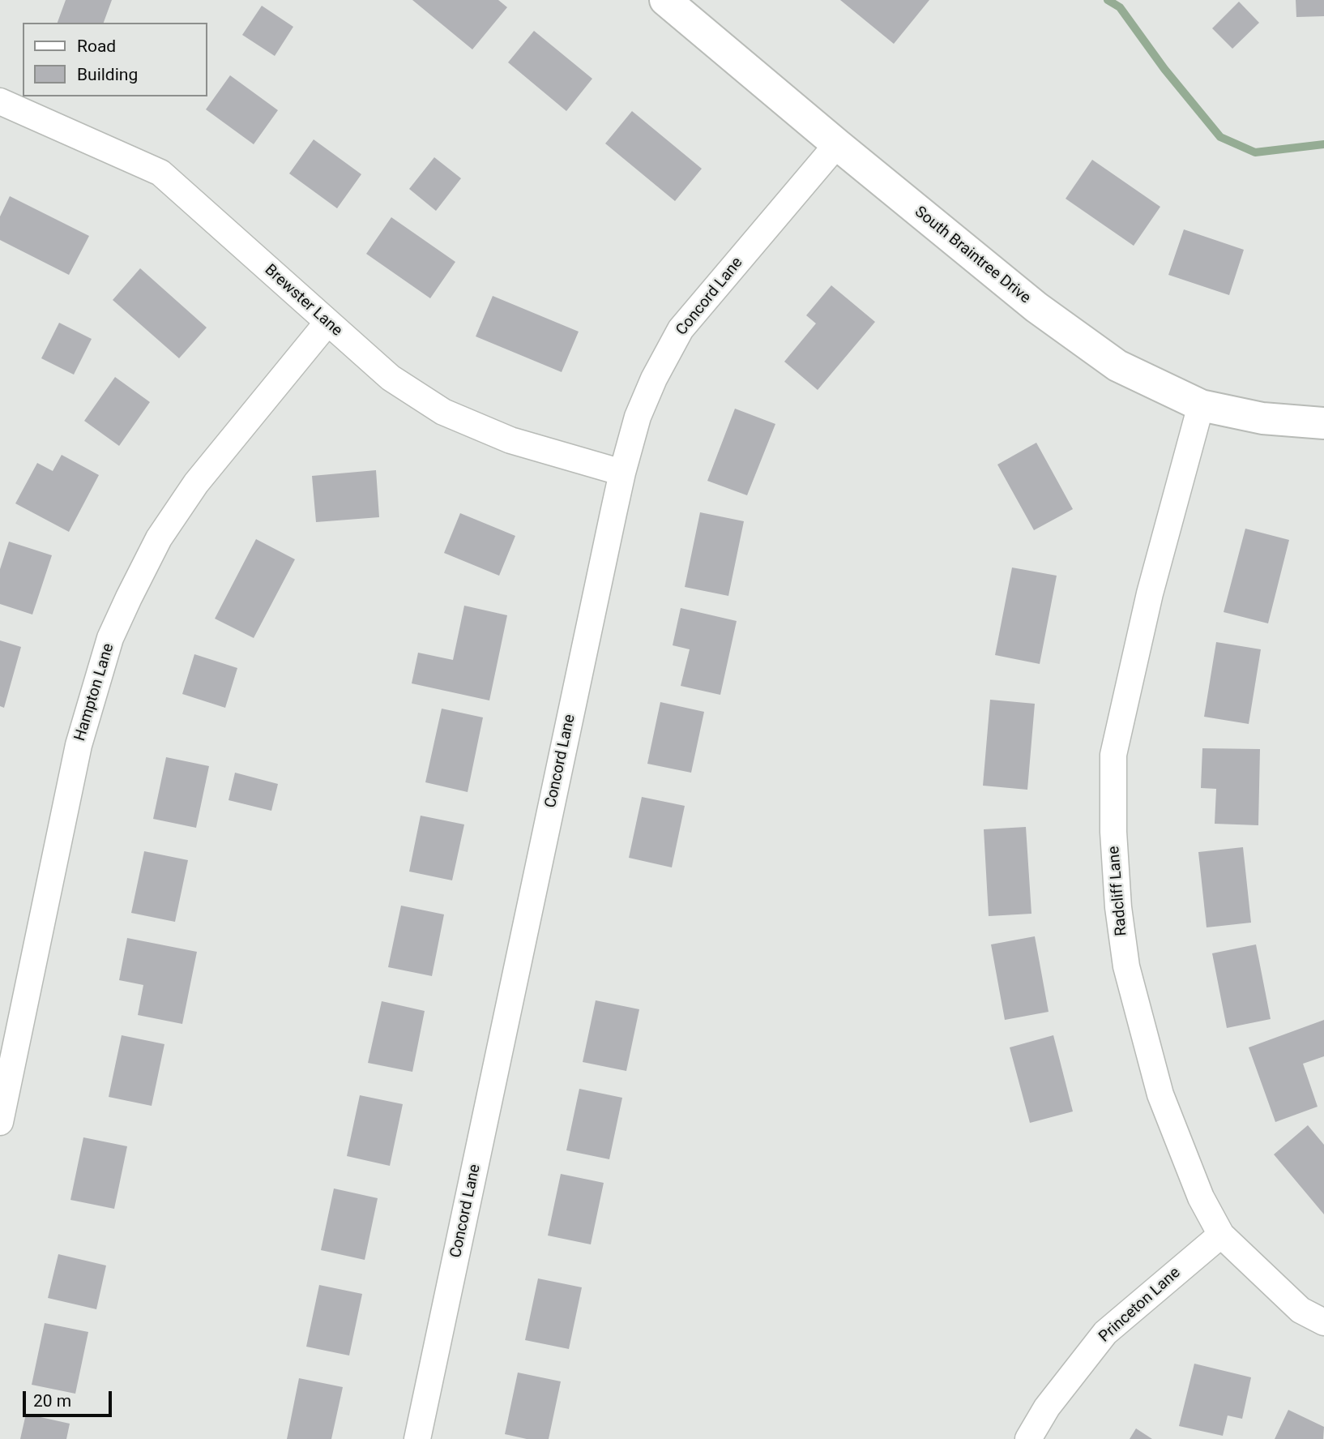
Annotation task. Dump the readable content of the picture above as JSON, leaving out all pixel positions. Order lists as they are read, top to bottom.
{
  "streets": {
    "street": [
      "South Braintree Drive",
      "Concord Lane",
      "Brewster Lane",
      "Hampton Lane",
      "Radcliff Lane",
      "Princeton Lane"
    ]
  },
  "crossings": [
    ["South Braintree Drive", "Concord Lane"],
    ["South Braintree Drive", "Radcliff Lane"],
    ["Concord Lane", "Brewster Lane"],
    ["Brewster Lane", "Hampton Lane"],
    ["Radcliff Lane", "Princeton Lane"]
  ],
  "legend": ["Road", "Building"],
  "scale_bar": "20 m"
}
